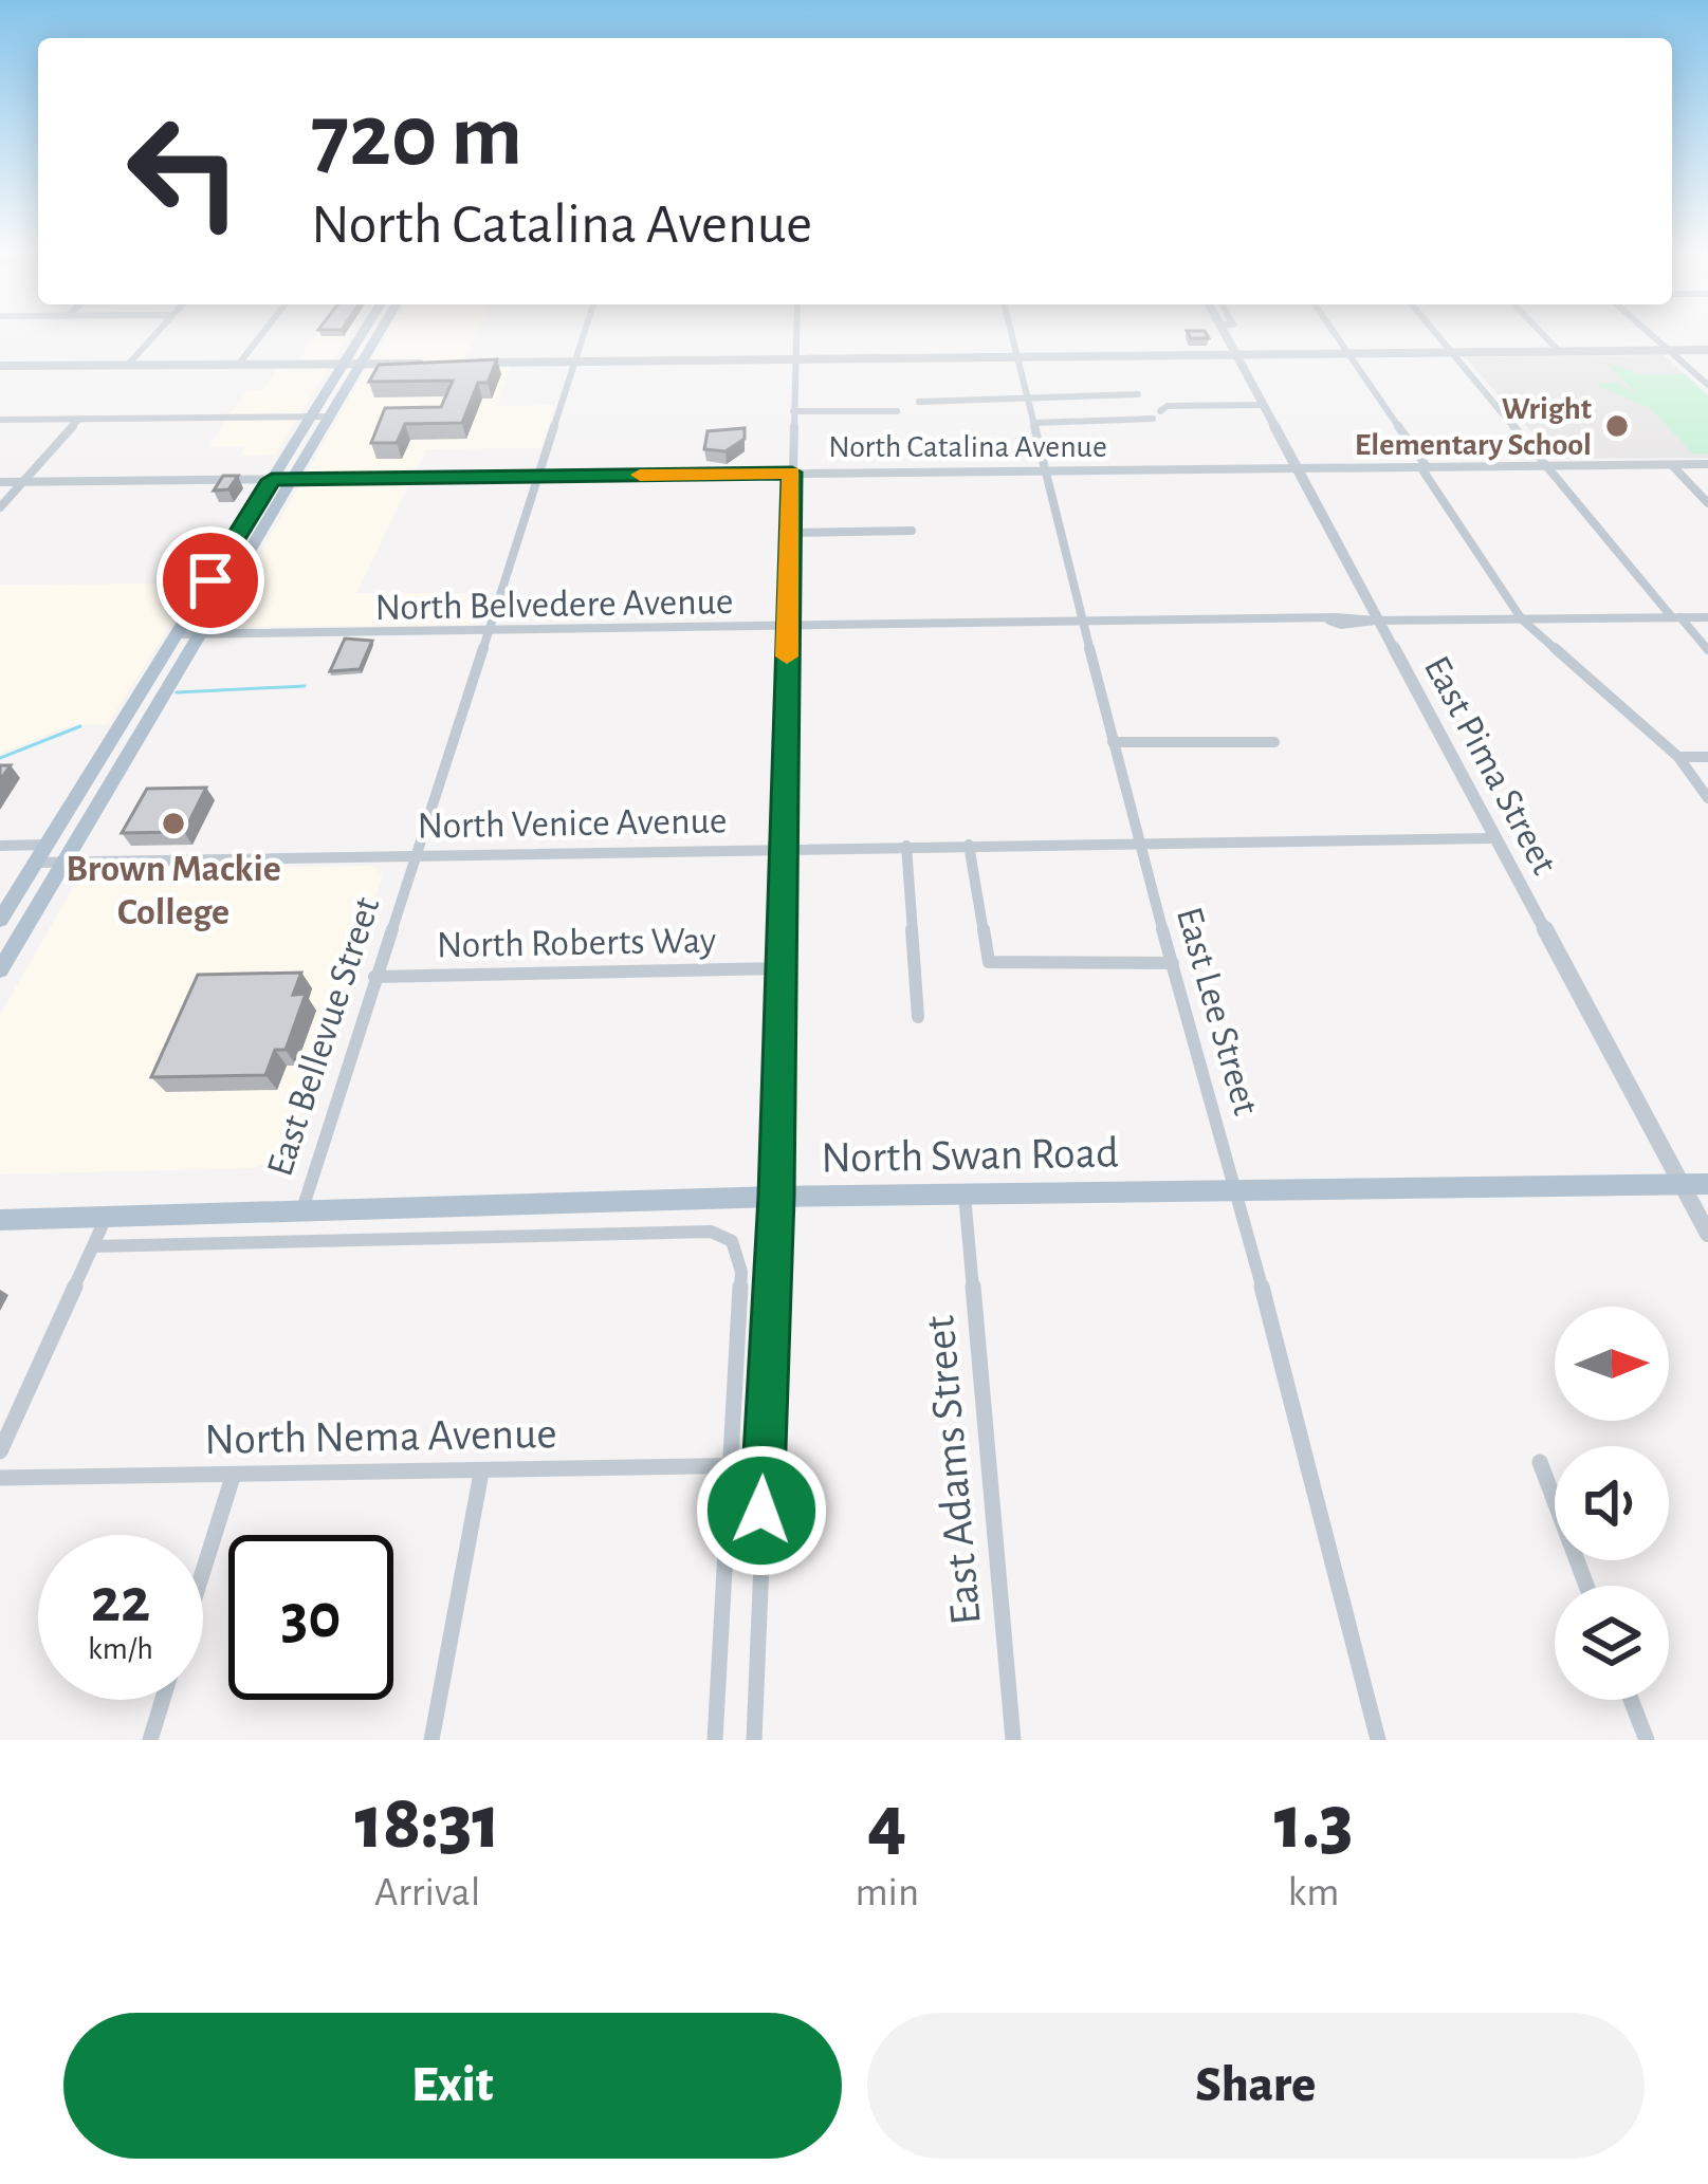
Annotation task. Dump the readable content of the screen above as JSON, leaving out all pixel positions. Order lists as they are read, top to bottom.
{
  "streets": {
    "main road": ["North Swan Road"],
    "street": [
      "North Catalina Avenue",
      "North Belvedere Avenue",
      "East Pima Street",
      "North Venice Avenue",
      "North Roberts Way",
      "East Lee Street",
      "East Bellevue Street",
      "North Nema Avenue",
      "East Adams Street"
    ]
  },
  "crossings": [
    ["North Catalina Avenue", "East Pima Street"],
    ["North Catalina Avenue", "East Lee Street"],
    ["North Catalina Avenue", "East Bellevue Street"],
    ["North Belvedere Avenue", "East Pima Street"],
    ["North Belvedere Avenue", "East Lee Street"],
    ["North Belvedere Avenue", "East Bellevue Street"],
    ["East Pima Street", "North Venice Avenue"],
    ["East Pima Street", "North Swan Road"],
    ["North Venice Avenue", "East Lee Street"],
    ["North Venice Avenue", "East Bellevue Street"],
    ["North Roberts Way", "East Bellevue Street"],
    ["East Lee Street", "North Swan Road"],
    ["East Bellevue Street", "North Swan Road"],
    ["North Swan Road", "East Adams Street"]
  ],
  "places": ["Wright Elementary School", "Brown Mackie College"],
  "north": "right",
  "page": {
    "turn": ["720 m", "North Catalina Avenue"],
    "speed": "22 km/h",
    "limit": "30",
    "eta": [
      "18:31",
      "Arrival",
      "4",
      "min",
      "1.3",
      "km"
    ],
    "buttons": ["Exit", "Share"]
  }
}
